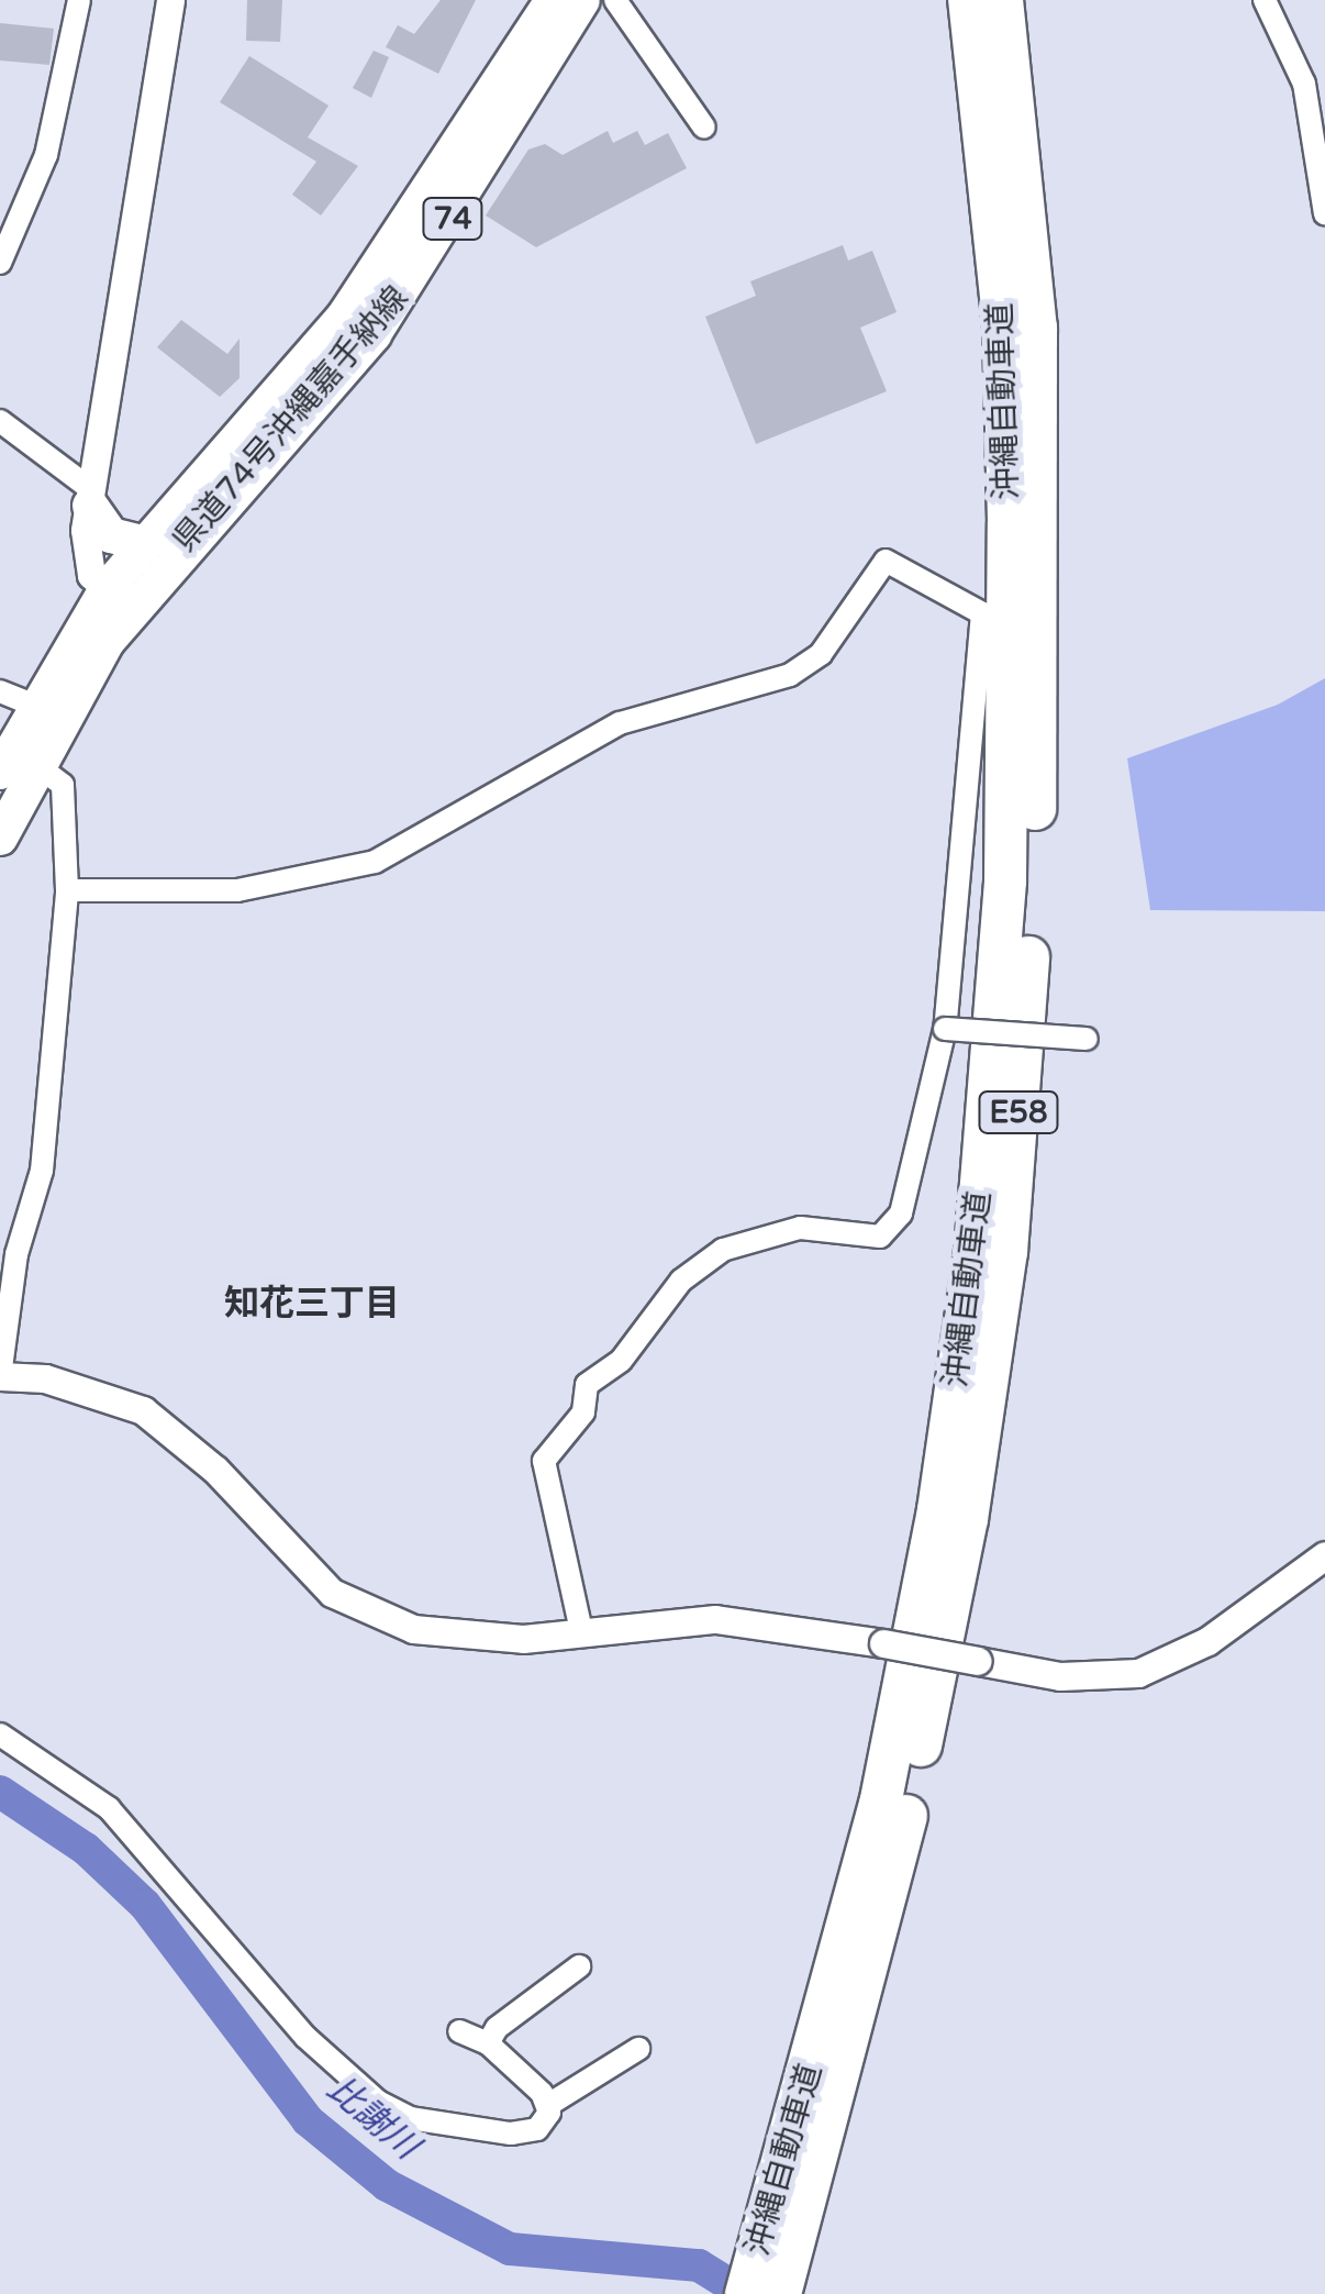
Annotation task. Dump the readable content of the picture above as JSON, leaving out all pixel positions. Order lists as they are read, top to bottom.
{
  "streets": {
    "highway": ["沖縄自動車道", "E58"],
    "main road": ["74", "県道74号沖縄嘉手納線"]
  },
  "districts": ["知花三丁目"],
  "water": ["比謝川"]
}
